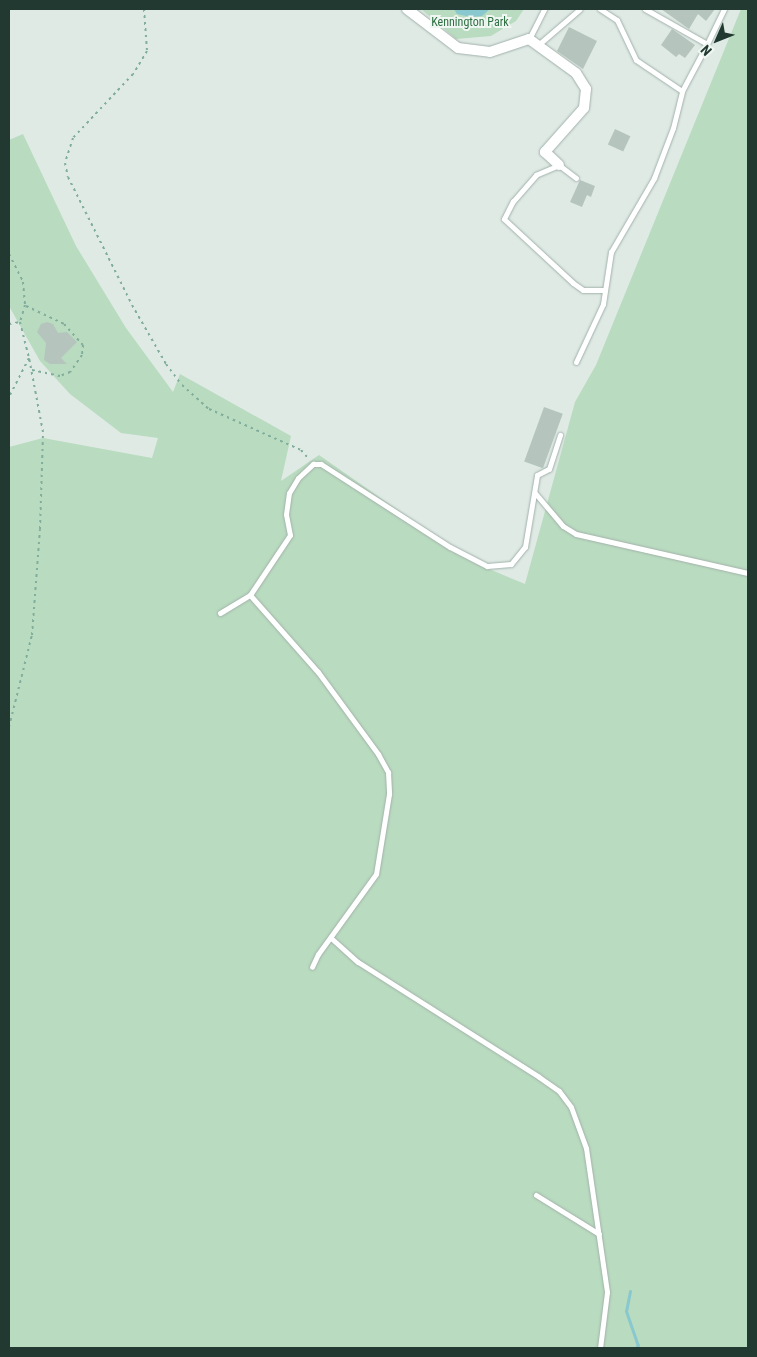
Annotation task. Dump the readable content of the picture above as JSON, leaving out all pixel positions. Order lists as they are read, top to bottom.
{
  "parks": ["Kennington Park"],
  "north": "bottom left"
}
